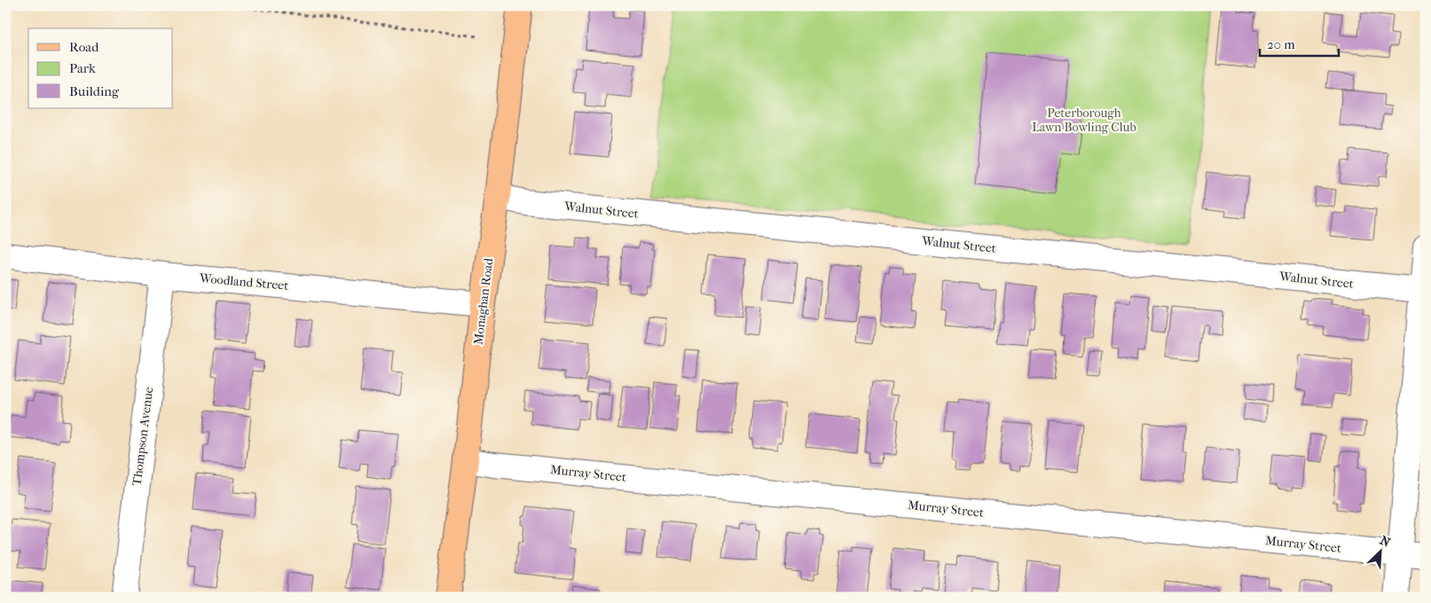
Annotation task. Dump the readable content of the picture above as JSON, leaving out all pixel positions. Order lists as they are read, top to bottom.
{
  "streets": {
    "main road": ["Monaghan Road"],
    "street": [
      "Walnut Street",
      "Woodland Street",
      "Thompson Avenue",
      "Murray Street"
    ]
  },
  "crossings": [
    ["Walnut Street", "Monaghan Road"],
    ["Woodland Street", "Monaghan Road"],
    ["Woodland Street", "Thompson Avenue"],
    ["Monaghan Road", "Murray Street"]
  ],
  "parks": ["Peterborough Lawn Bowling Club"],
  "legend": ["Road", "Park", "Building"],
  "scale_bar": "20 m",
  "north": "top right"
}
